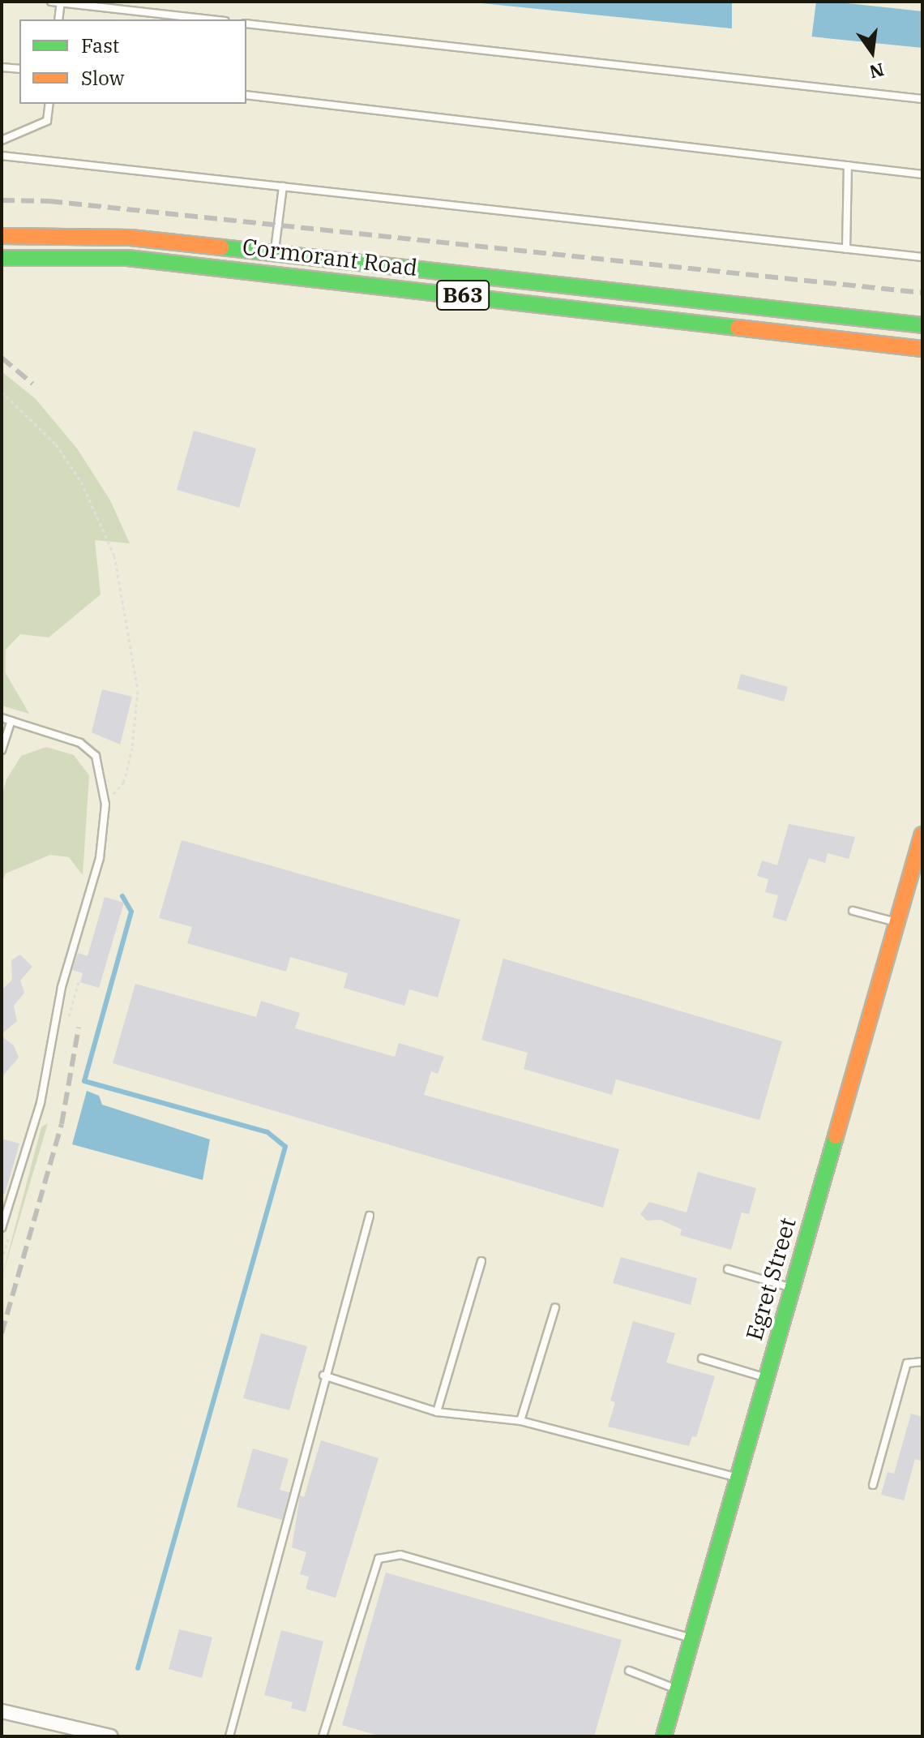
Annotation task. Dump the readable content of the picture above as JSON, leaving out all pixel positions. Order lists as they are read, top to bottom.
{
  "streets": {
    "main road": ["Cormorant Road", "B63", "Egret Street"]
  },
  "legend": ["Fast", "Slow"],
  "north": "bottom"
}
